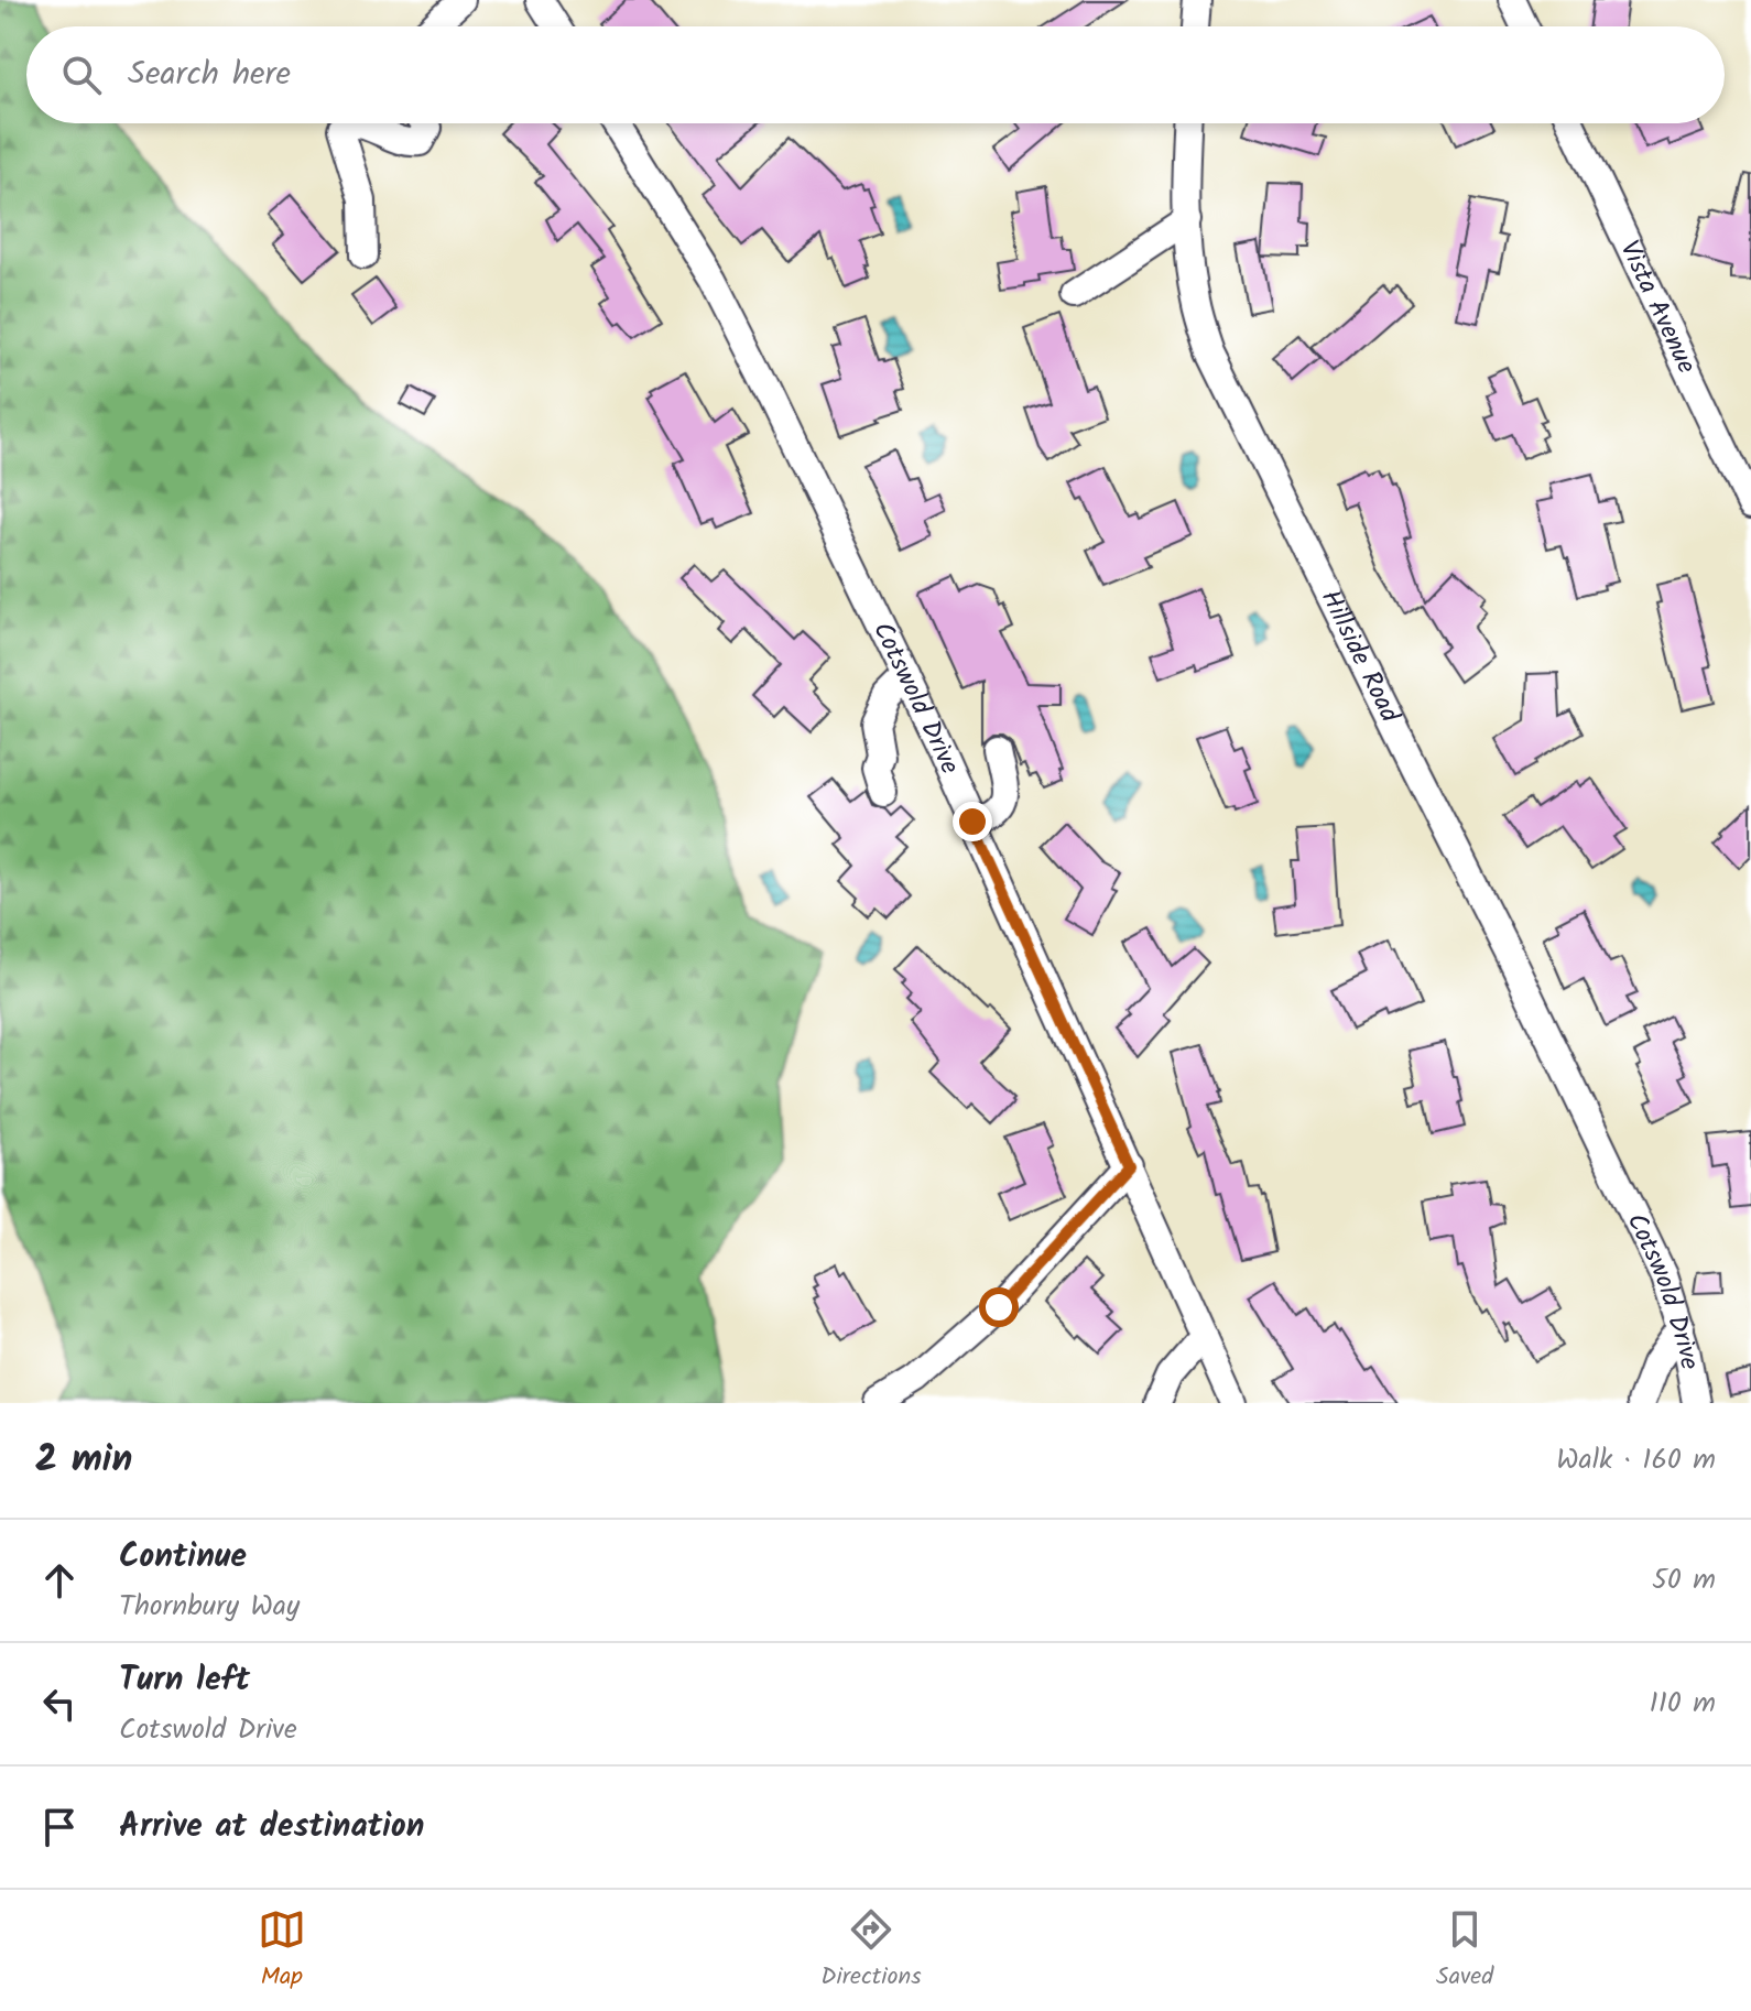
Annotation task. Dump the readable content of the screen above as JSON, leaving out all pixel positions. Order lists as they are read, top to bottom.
{
  "streets": {
    "street": ["Vista Avenue", "Hillside Road", "Cotswold Drive"]
  },
  "crossings": [
    ["Hillside Road", "Cotswold Drive"]
  ],
  "page": {
    "search": "Search here",
    "heading": ["2 min", "Walk · 160 m"],
    "list": [
      ["Continue", "Thornbury Way", "50 m"],
      ["Turn left", "Cotswold Drive", "110 m"],
      "Arrive at destination"
    ],
    "nav": ["Map", "Directions", "Saved"]
  }
}
